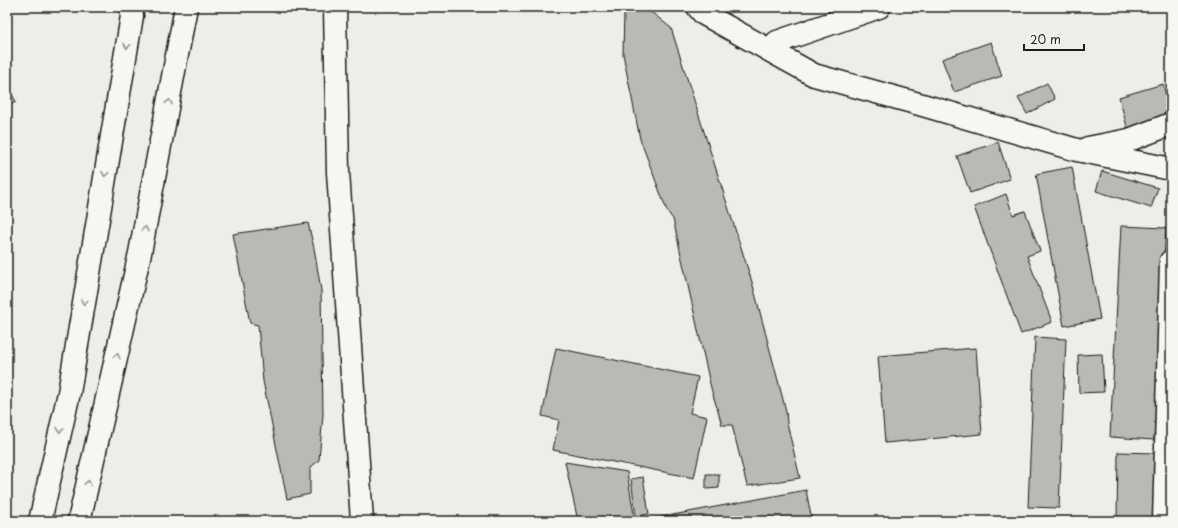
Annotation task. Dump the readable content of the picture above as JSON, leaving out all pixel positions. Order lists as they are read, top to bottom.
{
  "scale_bar": "20 m"
}
